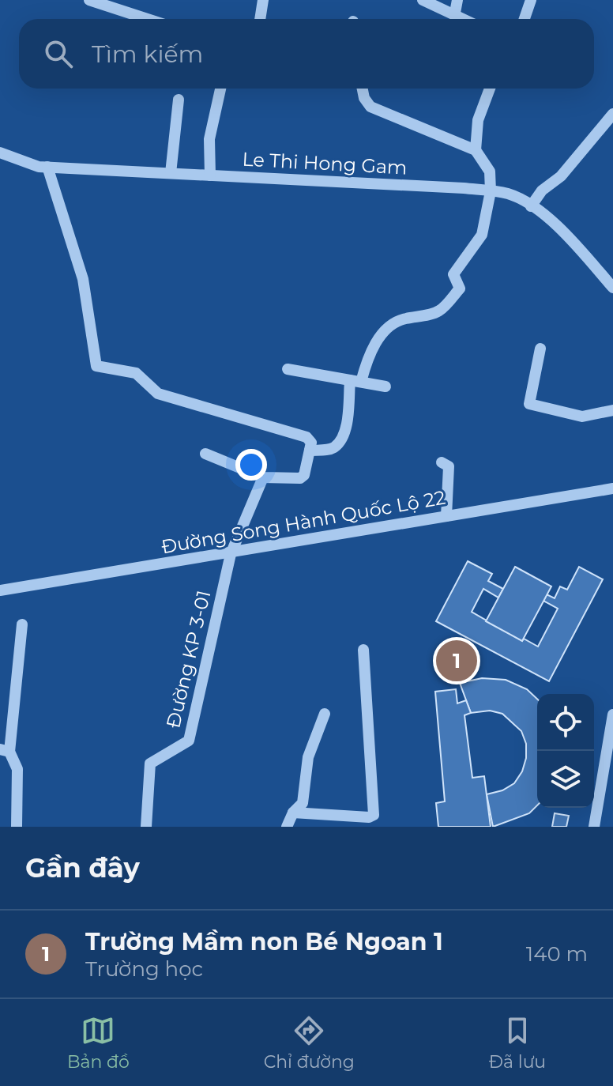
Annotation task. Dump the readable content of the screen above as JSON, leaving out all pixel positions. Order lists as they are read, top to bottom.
{
  "streets": {
    "street": ["Le Thi Hong Gam", "Đường Song Hành Quốc Lộ 22", "Đường KP 3-01"]
  },
  "crossings": [
    ["Đường Song Hành Quốc Lộ 22", "Đường KP 3-01"]
  ],
  "page": {
    "search": "Tìm kiếm",
    "pins": "1",
    "heading": "Gần đây",
    "list": [
      {
        "mark": "1",
        "name": "Trường Mầm non Bé Ngoan 1",
        "note": "Trường học",
        "value": "140 m"
      }
    ],
    "nav": ["Bản đồ", "Chỉ đường", "Đã lưu"]
  }
}
